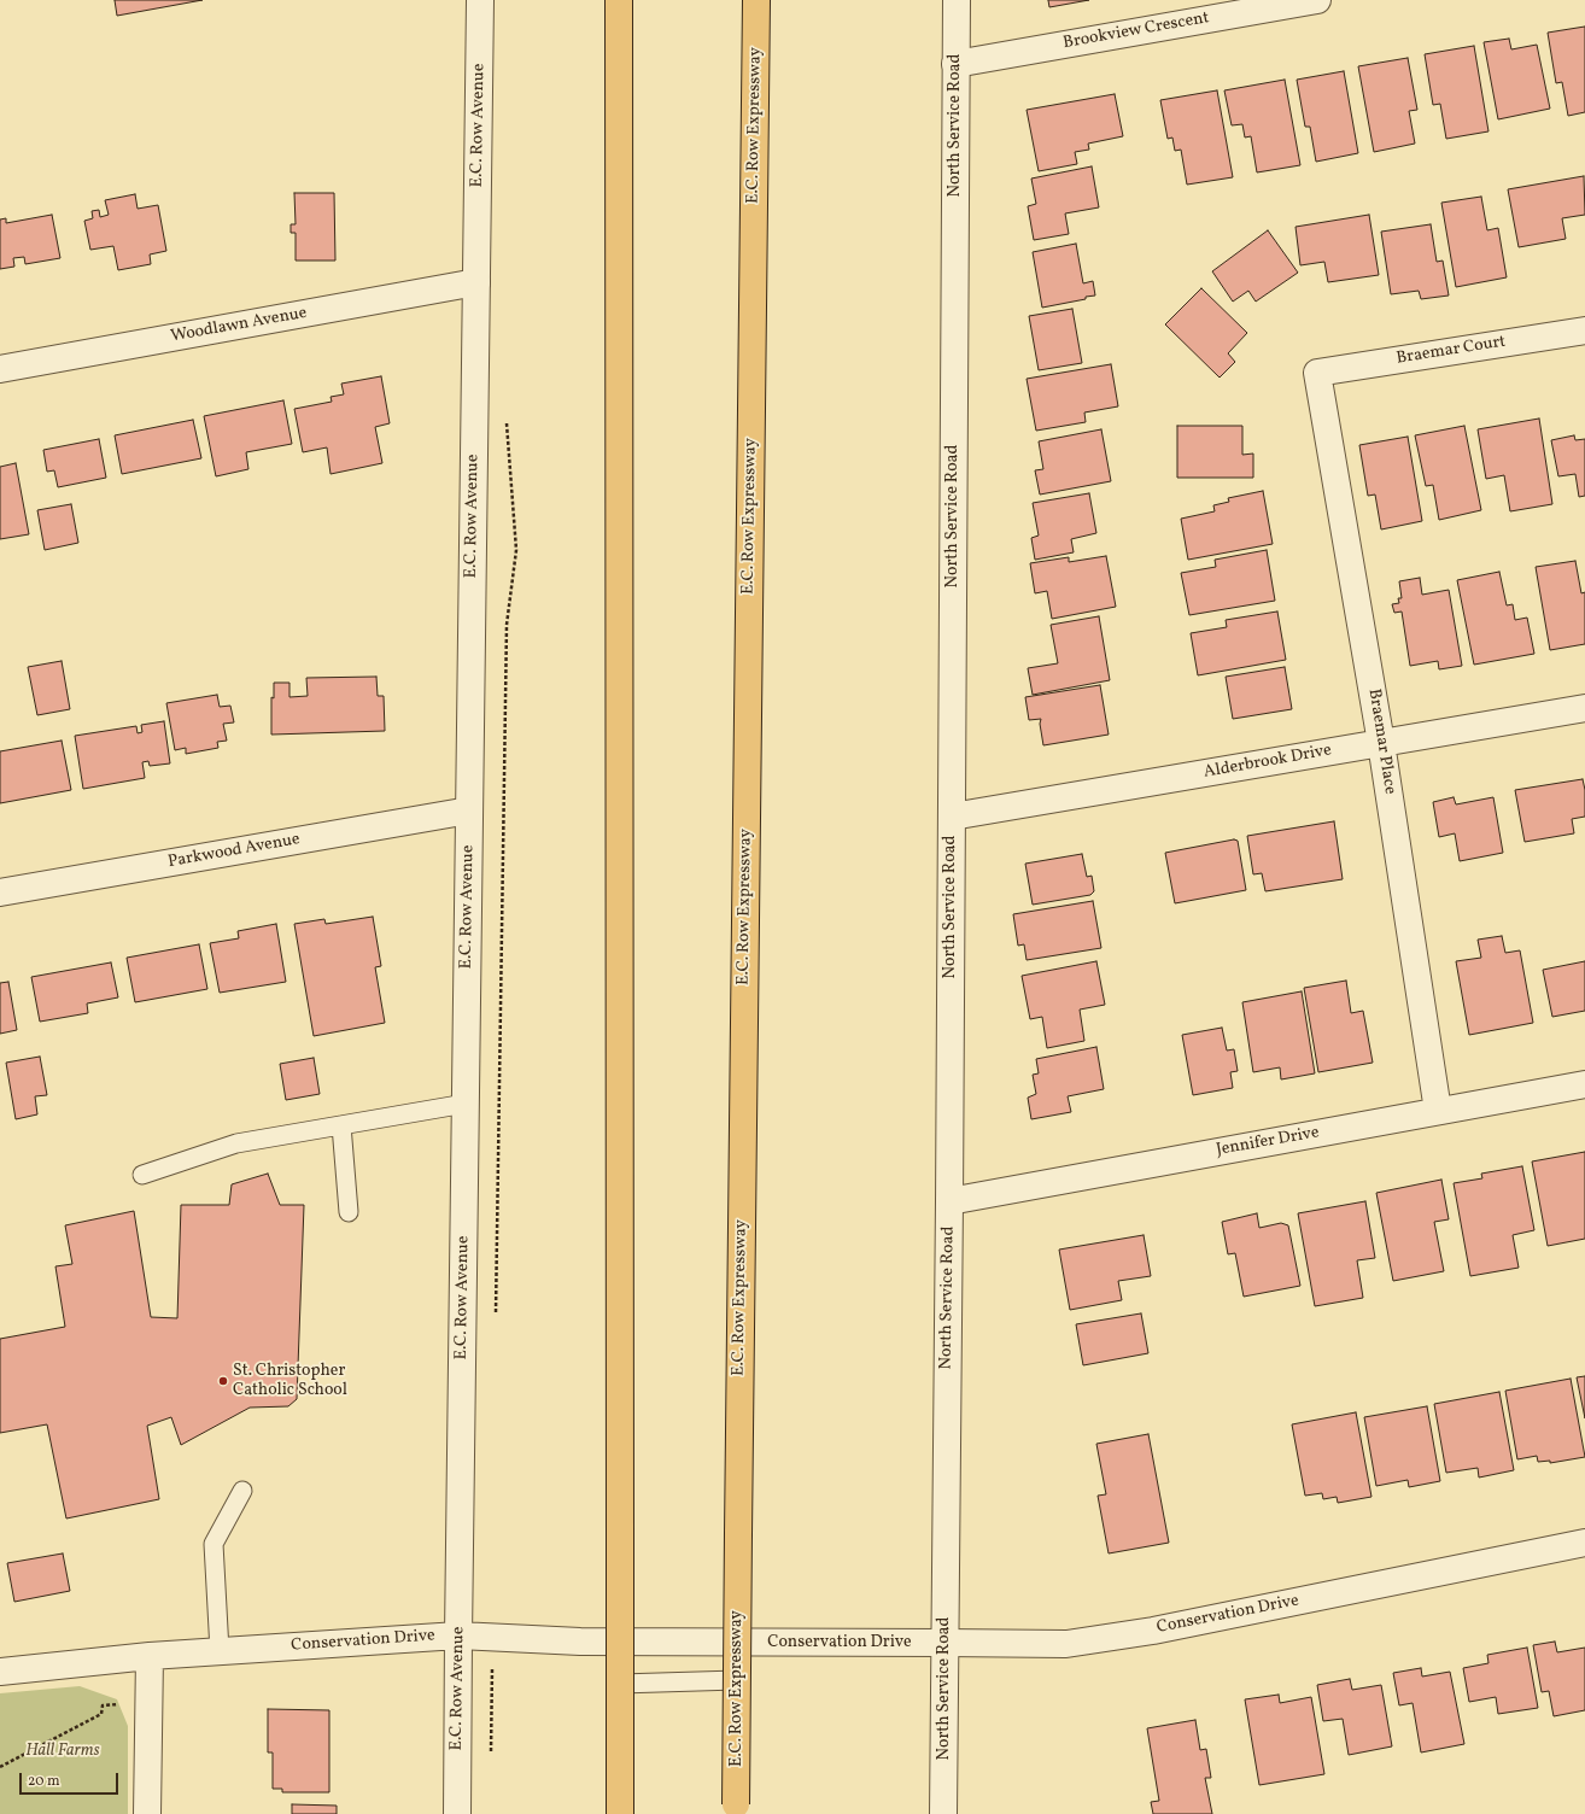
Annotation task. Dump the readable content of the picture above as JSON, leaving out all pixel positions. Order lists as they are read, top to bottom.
{
  "streets": {
    "highway": ["E.C. Row Expressway"],
    "street": [
      "Brookview Crescent",
      "E.C. Row Avenue",
      "North Service Road",
      "Woodlawn Avenue",
      "Braemar Court",
      "Braemar Place",
      "Alderbrook Drive",
      "Parkwood Avenue",
      "Jennifer Drive",
      "Conservation Drive"
    ]
  },
  "crossings": [
    ["Brookview Crescent", "North Service Road"],
    ["E.C. Row Avenue", "Woodlawn Avenue"],
    ["E.C. Row Avenue", "Parkwood Avenue"],
    ["E.C. Row Avenue", "Conservation Drive"],
    ["North Service Road", "Alderbrook Drive"],
    ["North Service Road", "Jennifer Drive"],
    ["North Service Road", "Conservation Drive"],
    ["Braemar Court", "Braemar Place"],
    ["Braemar Place", "Alderbrook Drive"],
    ["Braemar Place", "Jennifer Drive"]
  ],
  "parks": ["Hall Farms"],
  "places": ["St. Christopher Catholic School"],
  "scale_bar": "20 m"
}
